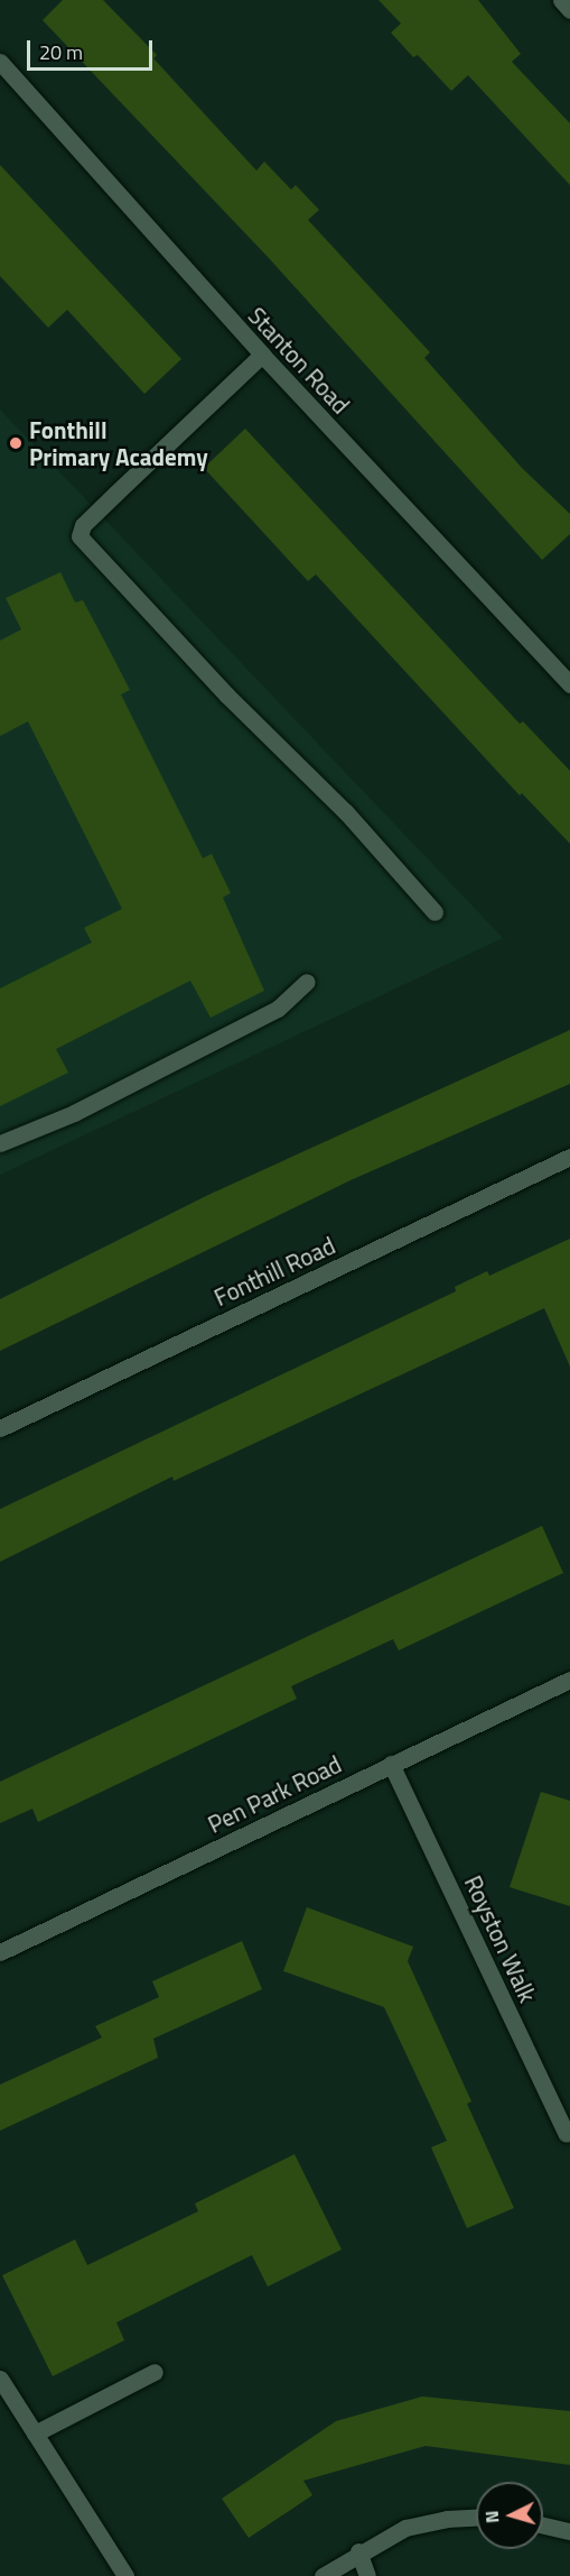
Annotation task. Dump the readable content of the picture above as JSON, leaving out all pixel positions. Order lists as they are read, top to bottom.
{
  "streets": {
    "street": [
      "Stanton Road",
      "Fonthill Road",
      "Pen Park Road",
      "Royston Walk"
    ]
  },
  "crossings": [
    ["Pen Park Road", "Royston Walk"]
  ],
  "places": ["Fonthill Primary Academy"],
  "scale_bar": "20 m",
  "north": "left"
}
